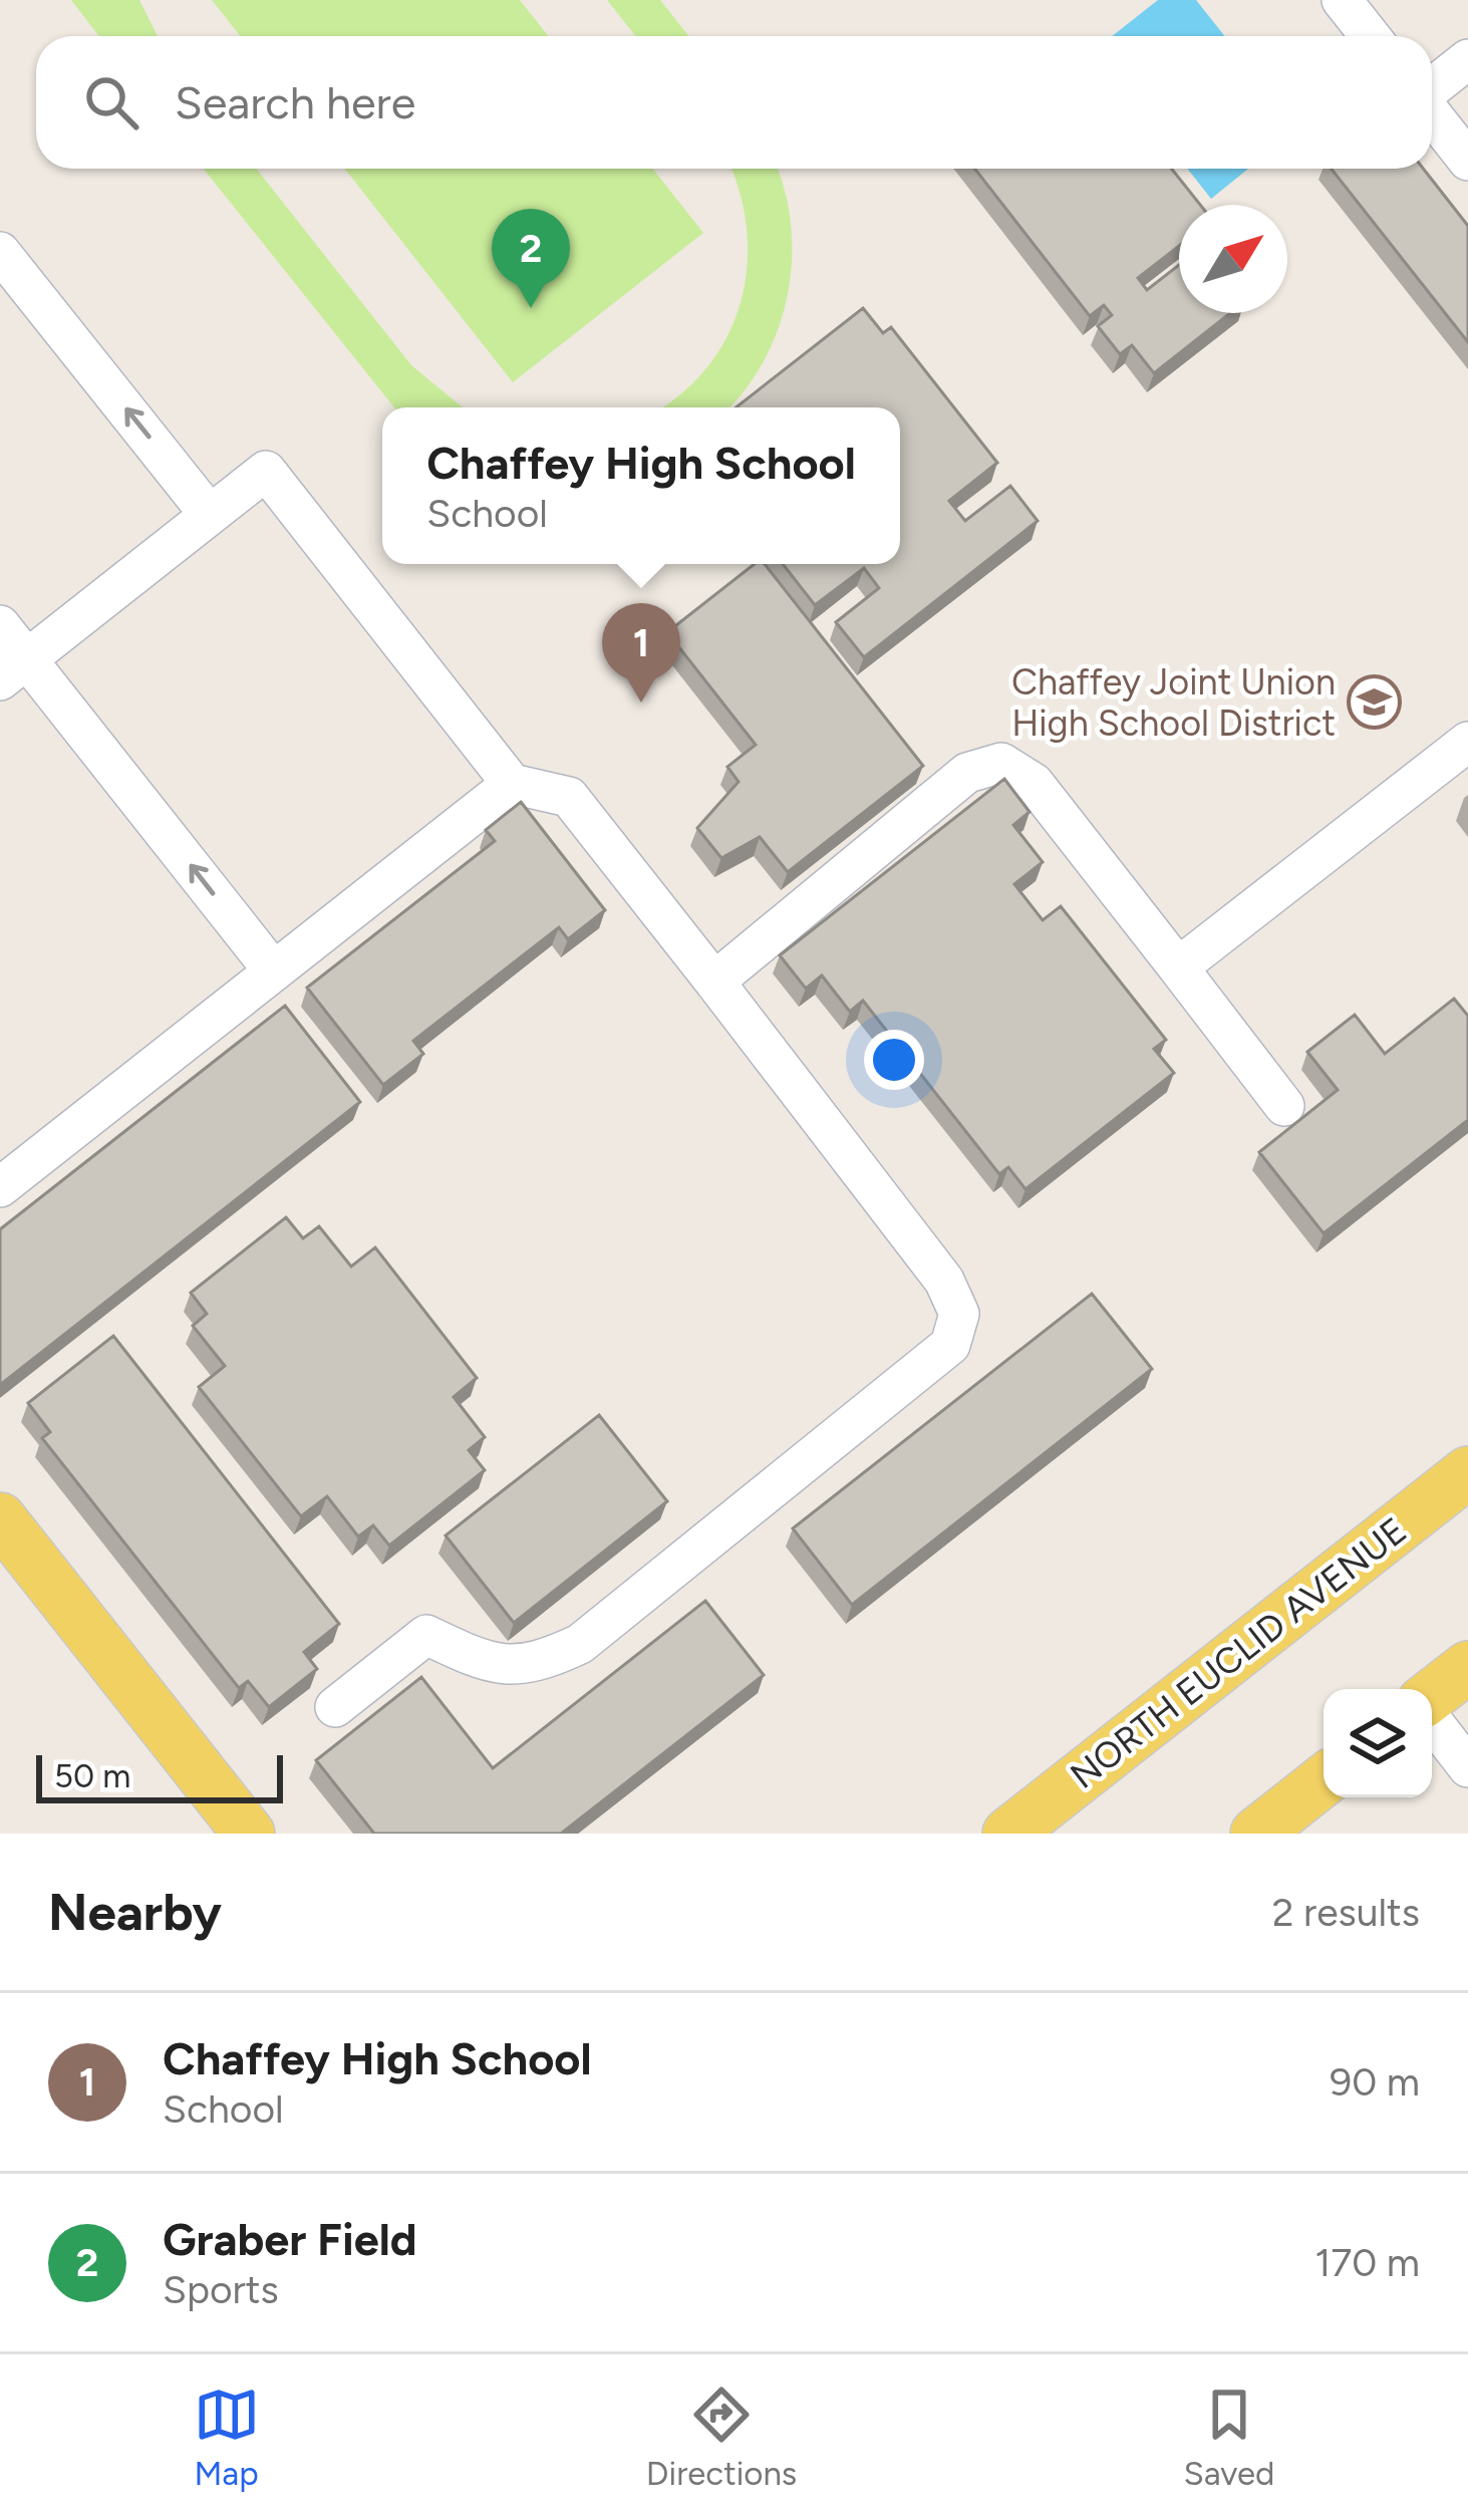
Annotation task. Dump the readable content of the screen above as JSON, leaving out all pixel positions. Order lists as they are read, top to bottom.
{
  "streets": {
    "main road": ["NORTH EUCLID AVENUE"]
  },
  "places": {
    "school or university": ["Chaffey Joint Union High School District"]
  },
  "scale_bar": "50 m",
  "north": "top right",
  "page": {
    "search": "Search here",
    "pins": ["2", "1"],
    "popup": ["Chaffey High School", "School"],
    "scale": "50 m",
    "heading": ["Nearby", "2 results"],
    "list": [
      {
        "mark": "1",
        "name": "Chaffey High School",
        "note": "School",
        "value": "90 m"
      },
      {
        "mark": "2",
        "name": "Graber Field",
        "note": "Sports",
        "value": "170 m"
      }
    ],
    "nav": ["Map", "Directions", "Saved"]
  }
}
